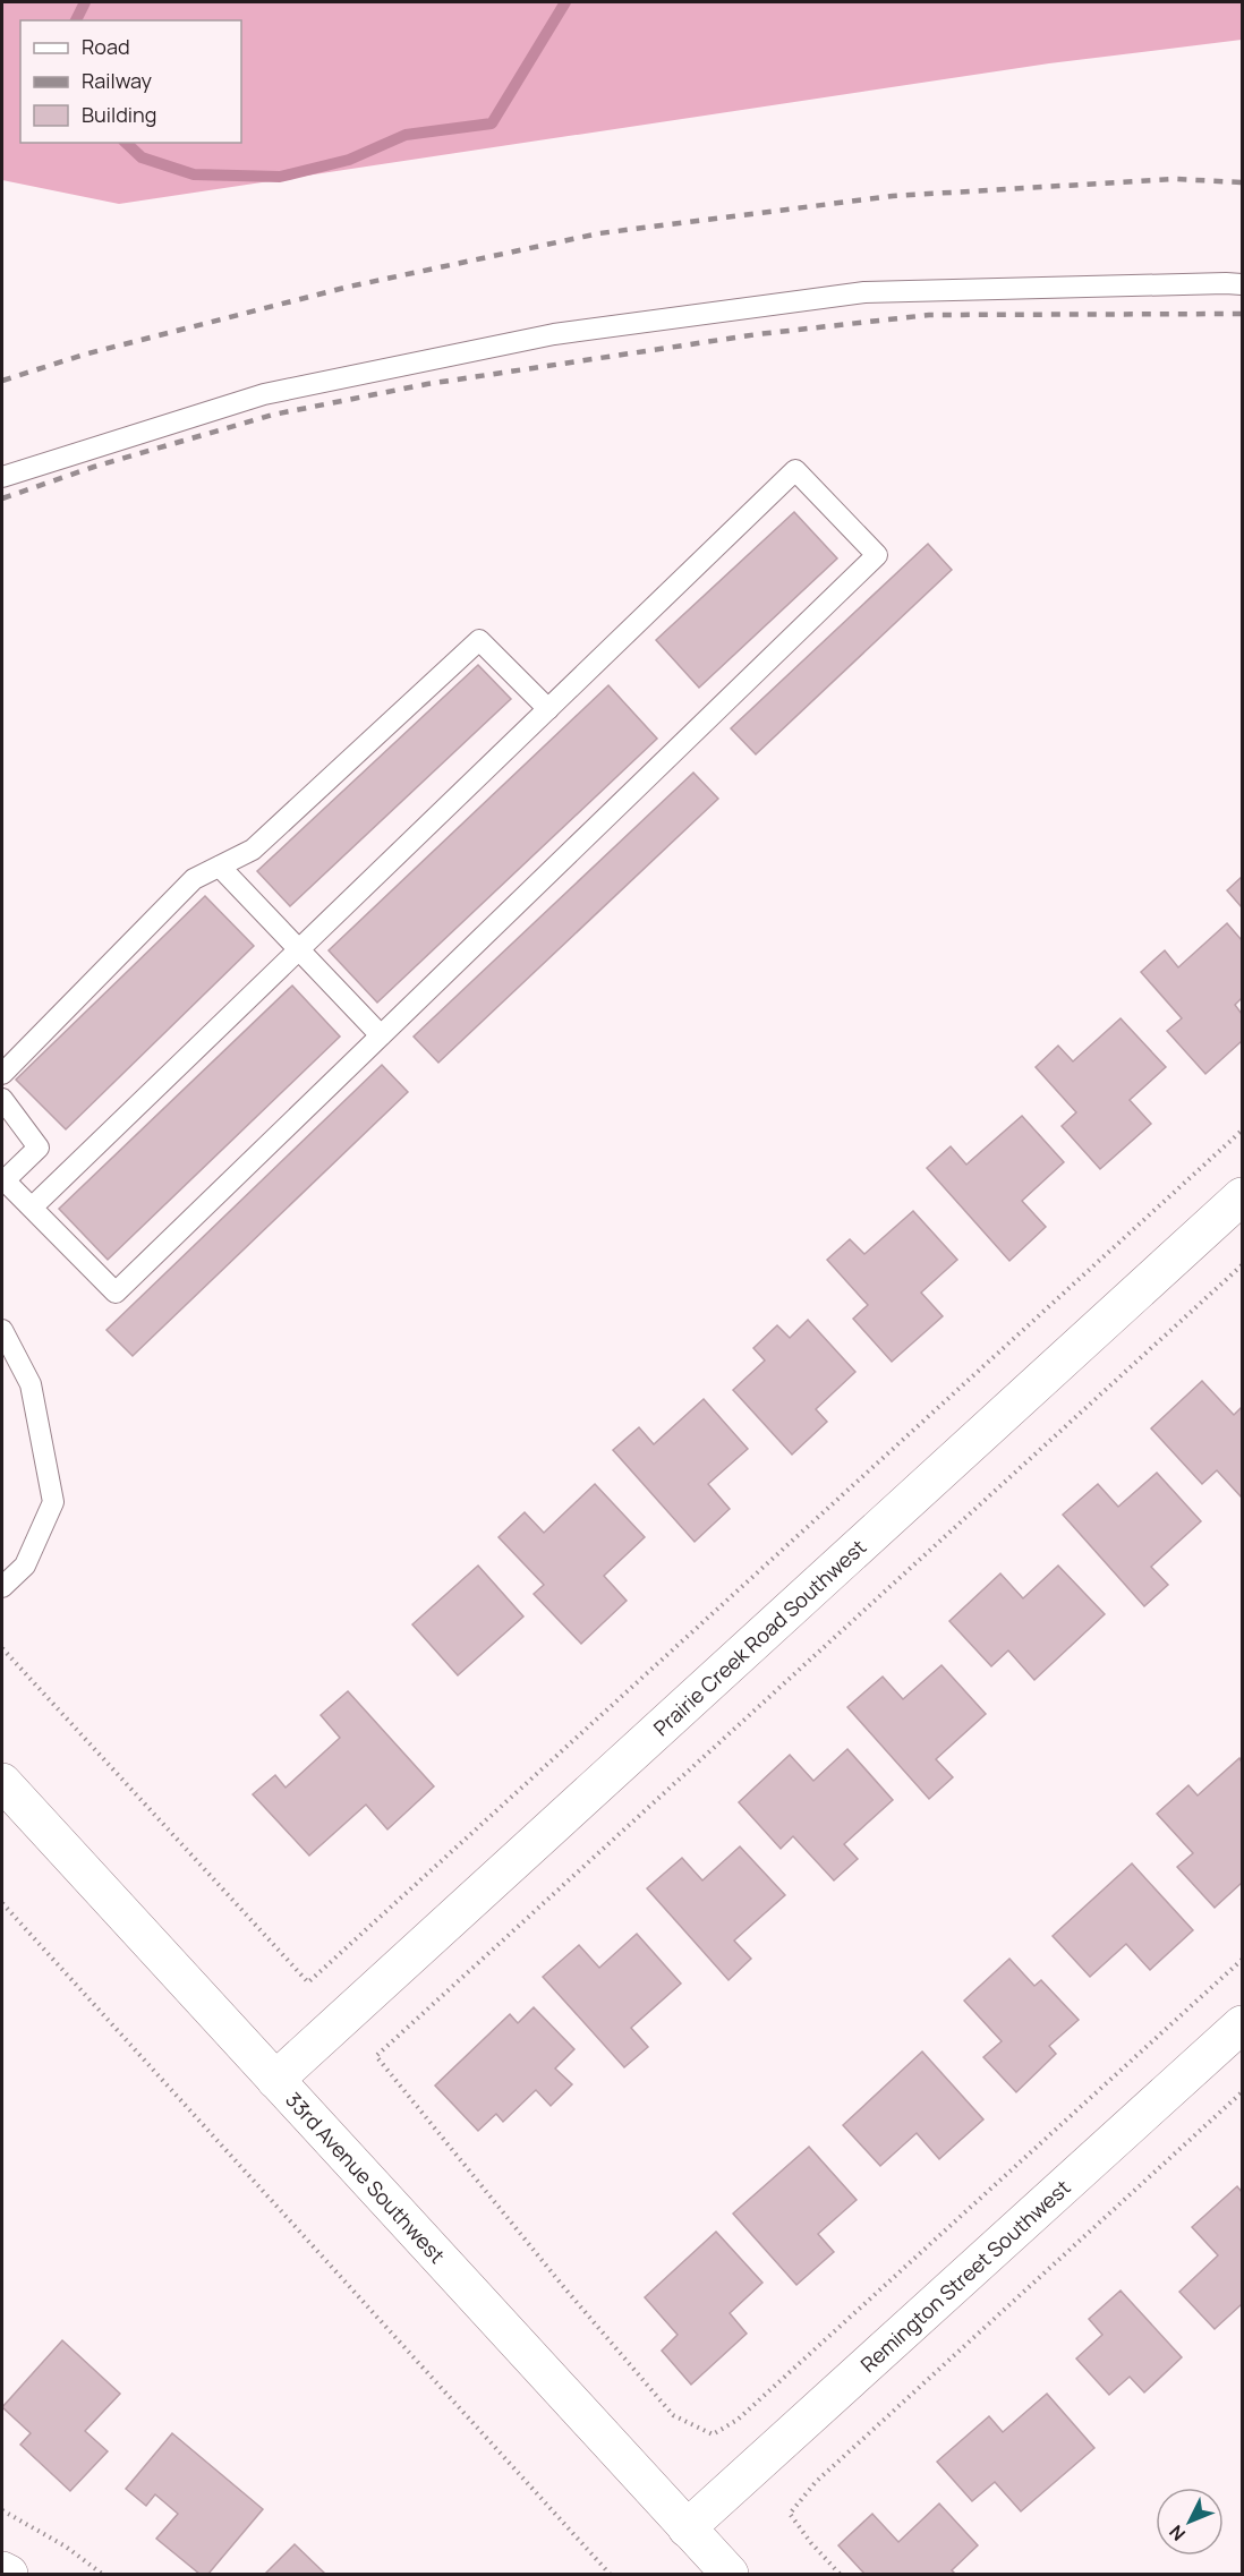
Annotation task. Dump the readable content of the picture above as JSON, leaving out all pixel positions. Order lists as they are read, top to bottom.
{
  "streets": {
    "street": ["Prairie Creek Road Southwest", "33rd Avenue Southwest", "Remington Street Southwest"]
  },
  "crossings": [
    ["Prairie Creek Road Southwest", "33rd Avenue Southwest"],
    ["33rd Avenue Southwest", "Remington Street Southwest"]
  ],
  "legend": ["Road", "Railway", "Building"],
  "north": "bottom left"
}
